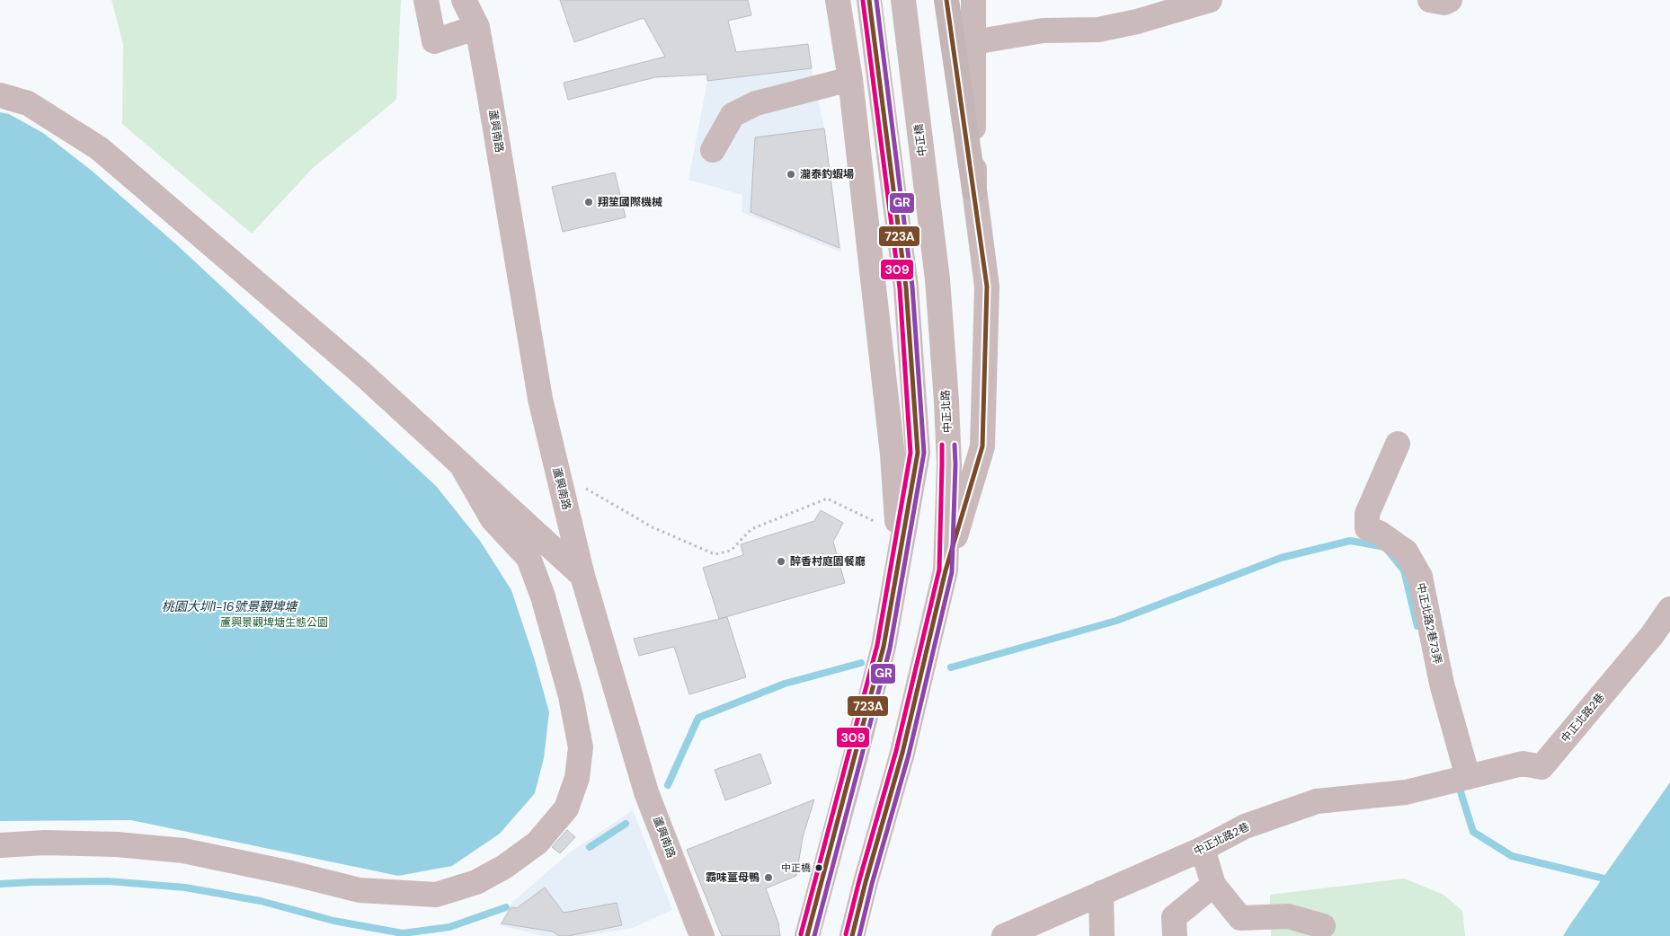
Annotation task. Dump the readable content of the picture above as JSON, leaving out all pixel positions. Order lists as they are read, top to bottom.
{
  "streets": {
    "street": [
      "蘆興南路",
      "中正橋",
      "中正北路",
      "中正北路2巷73弄",
      "中正北路2巷"
    ]
  },
  "crossings": [
    ["中正橋", "中正北路"],
    ["中正北路2巷73弄", "中正北路2巷"]
  ],
  "water": ["桃園大圳1-16號景觀埤塘"],
  "parks": ["蘆興景觀埤塘生態公園"],
  "places": [
    "瀧泰釣蝦場",
    "翔笙國際機械",
    "醉香村庭園餐廳",
    "中正橋",
    "霸味薑母鴨"
  ],
  "lines": ["transit line 723A", "transit line GR", "transit line 309"]
}
